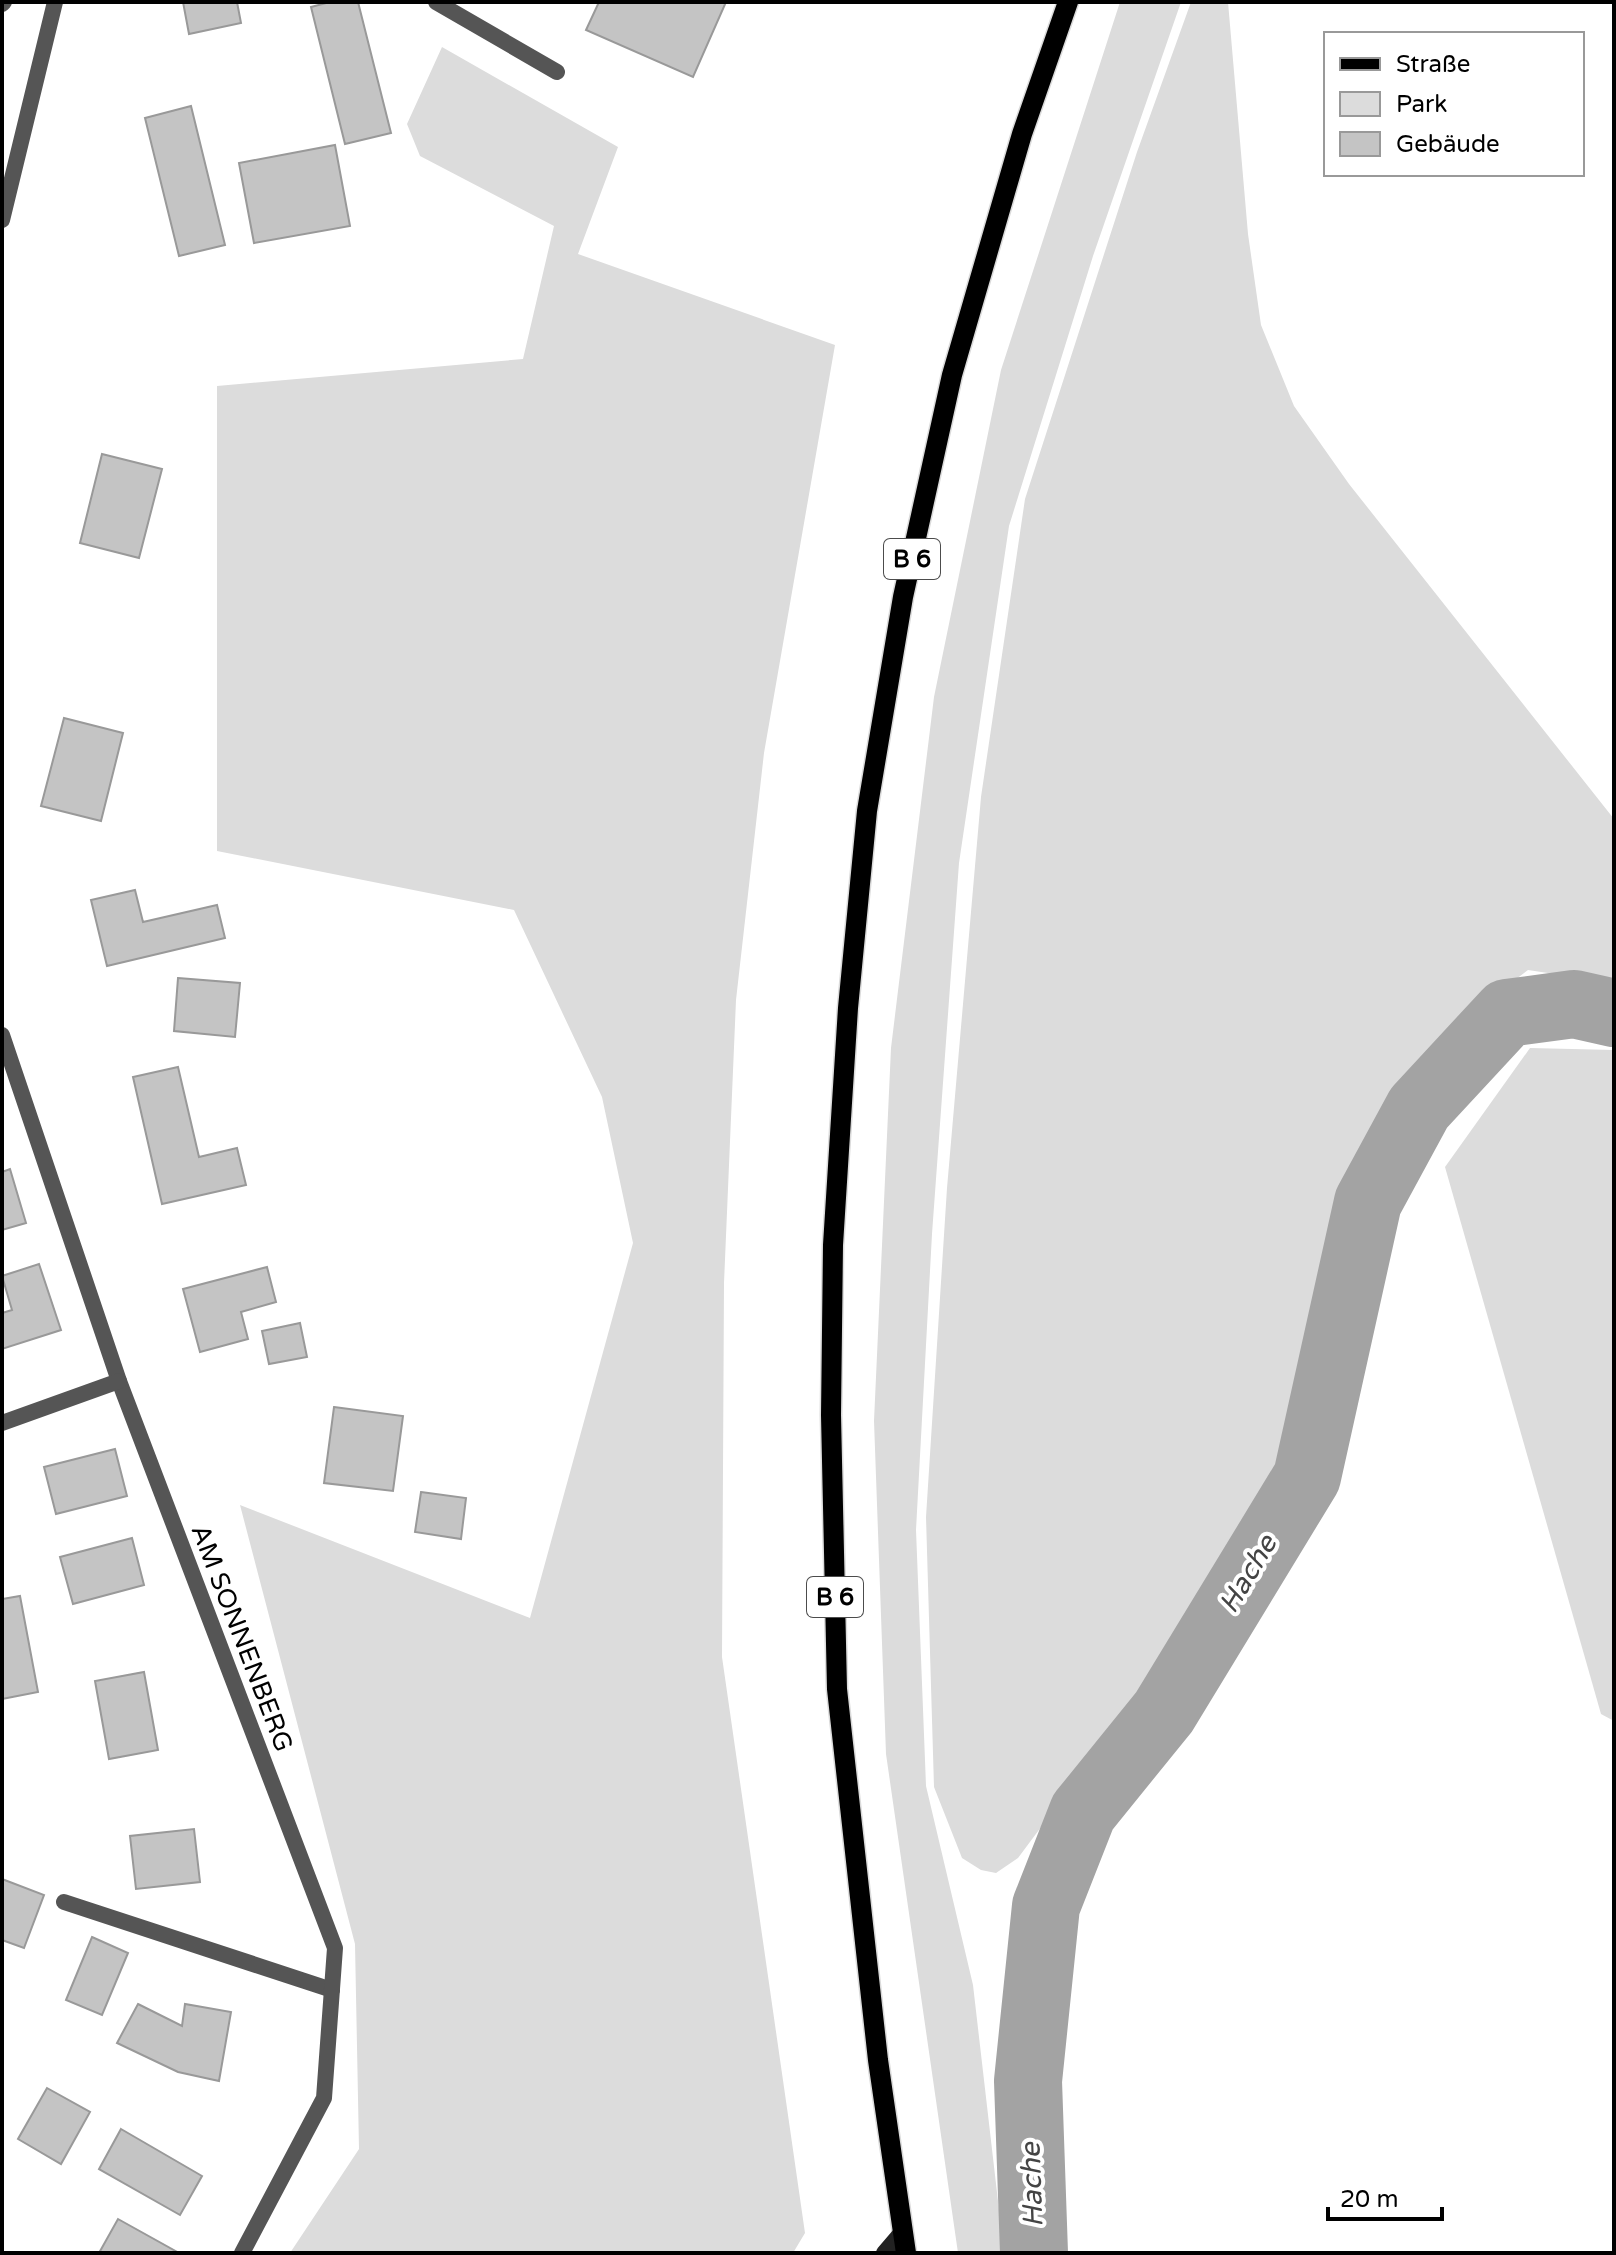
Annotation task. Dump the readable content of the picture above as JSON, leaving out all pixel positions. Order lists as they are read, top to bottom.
{
  "streets": {
    "main road": ["B 6"],
    "street": ["AM SONNENBERG"]
  },
  "water": ["Hache"],
  "legend": ["Straße", "Park", "Gebäude"],
  "scale_bar": "20 m"
}
